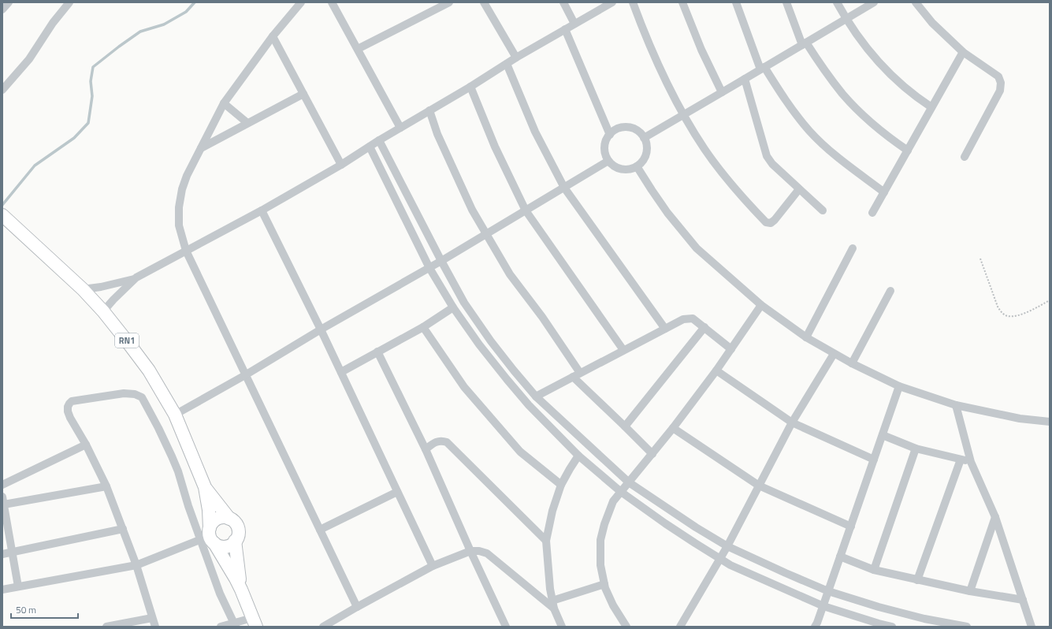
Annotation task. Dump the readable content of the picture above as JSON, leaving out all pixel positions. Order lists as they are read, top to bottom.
{
  "streets": {
    "main road": ["RN1"]
  },
  "scale_bar": "50 m"
}
